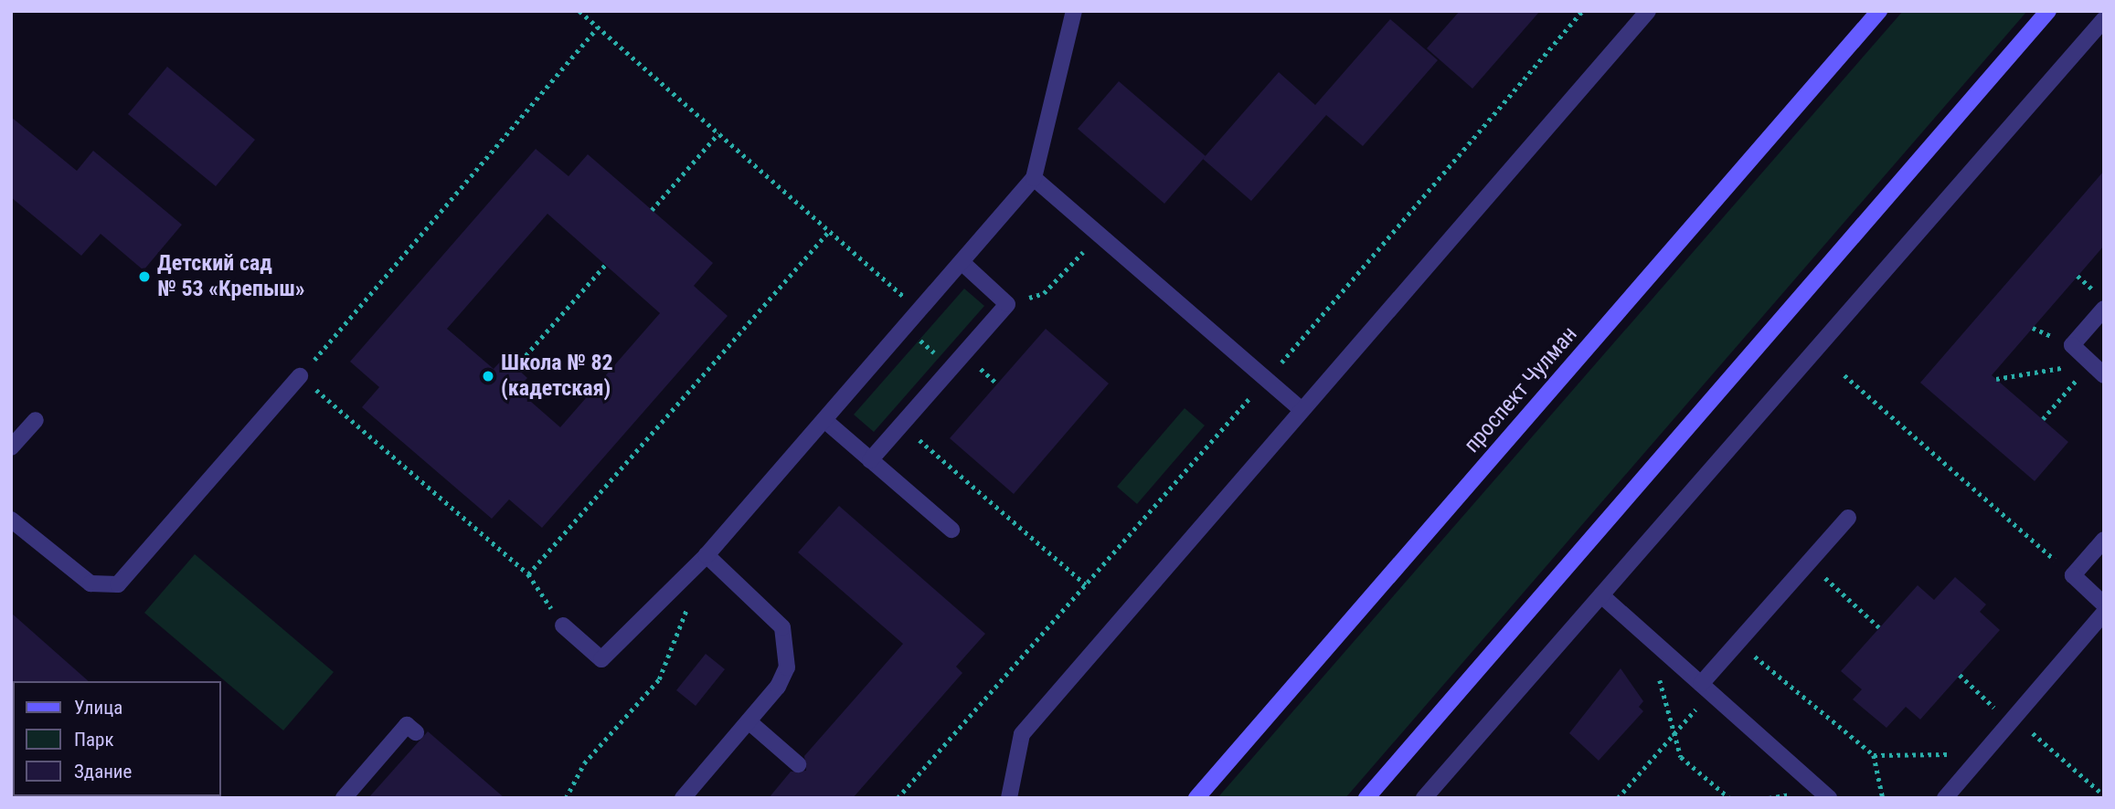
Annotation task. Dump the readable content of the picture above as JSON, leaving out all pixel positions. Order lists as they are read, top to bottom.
{
  "streets": {
    "main road": ["проспект Чулман"]
  },
  "places": ["Детский сад № 53 «Крепыш»", "Школа № 82 (кадетская)"],
  "legend": ["Улица", "Парк", "Здание"]
}
